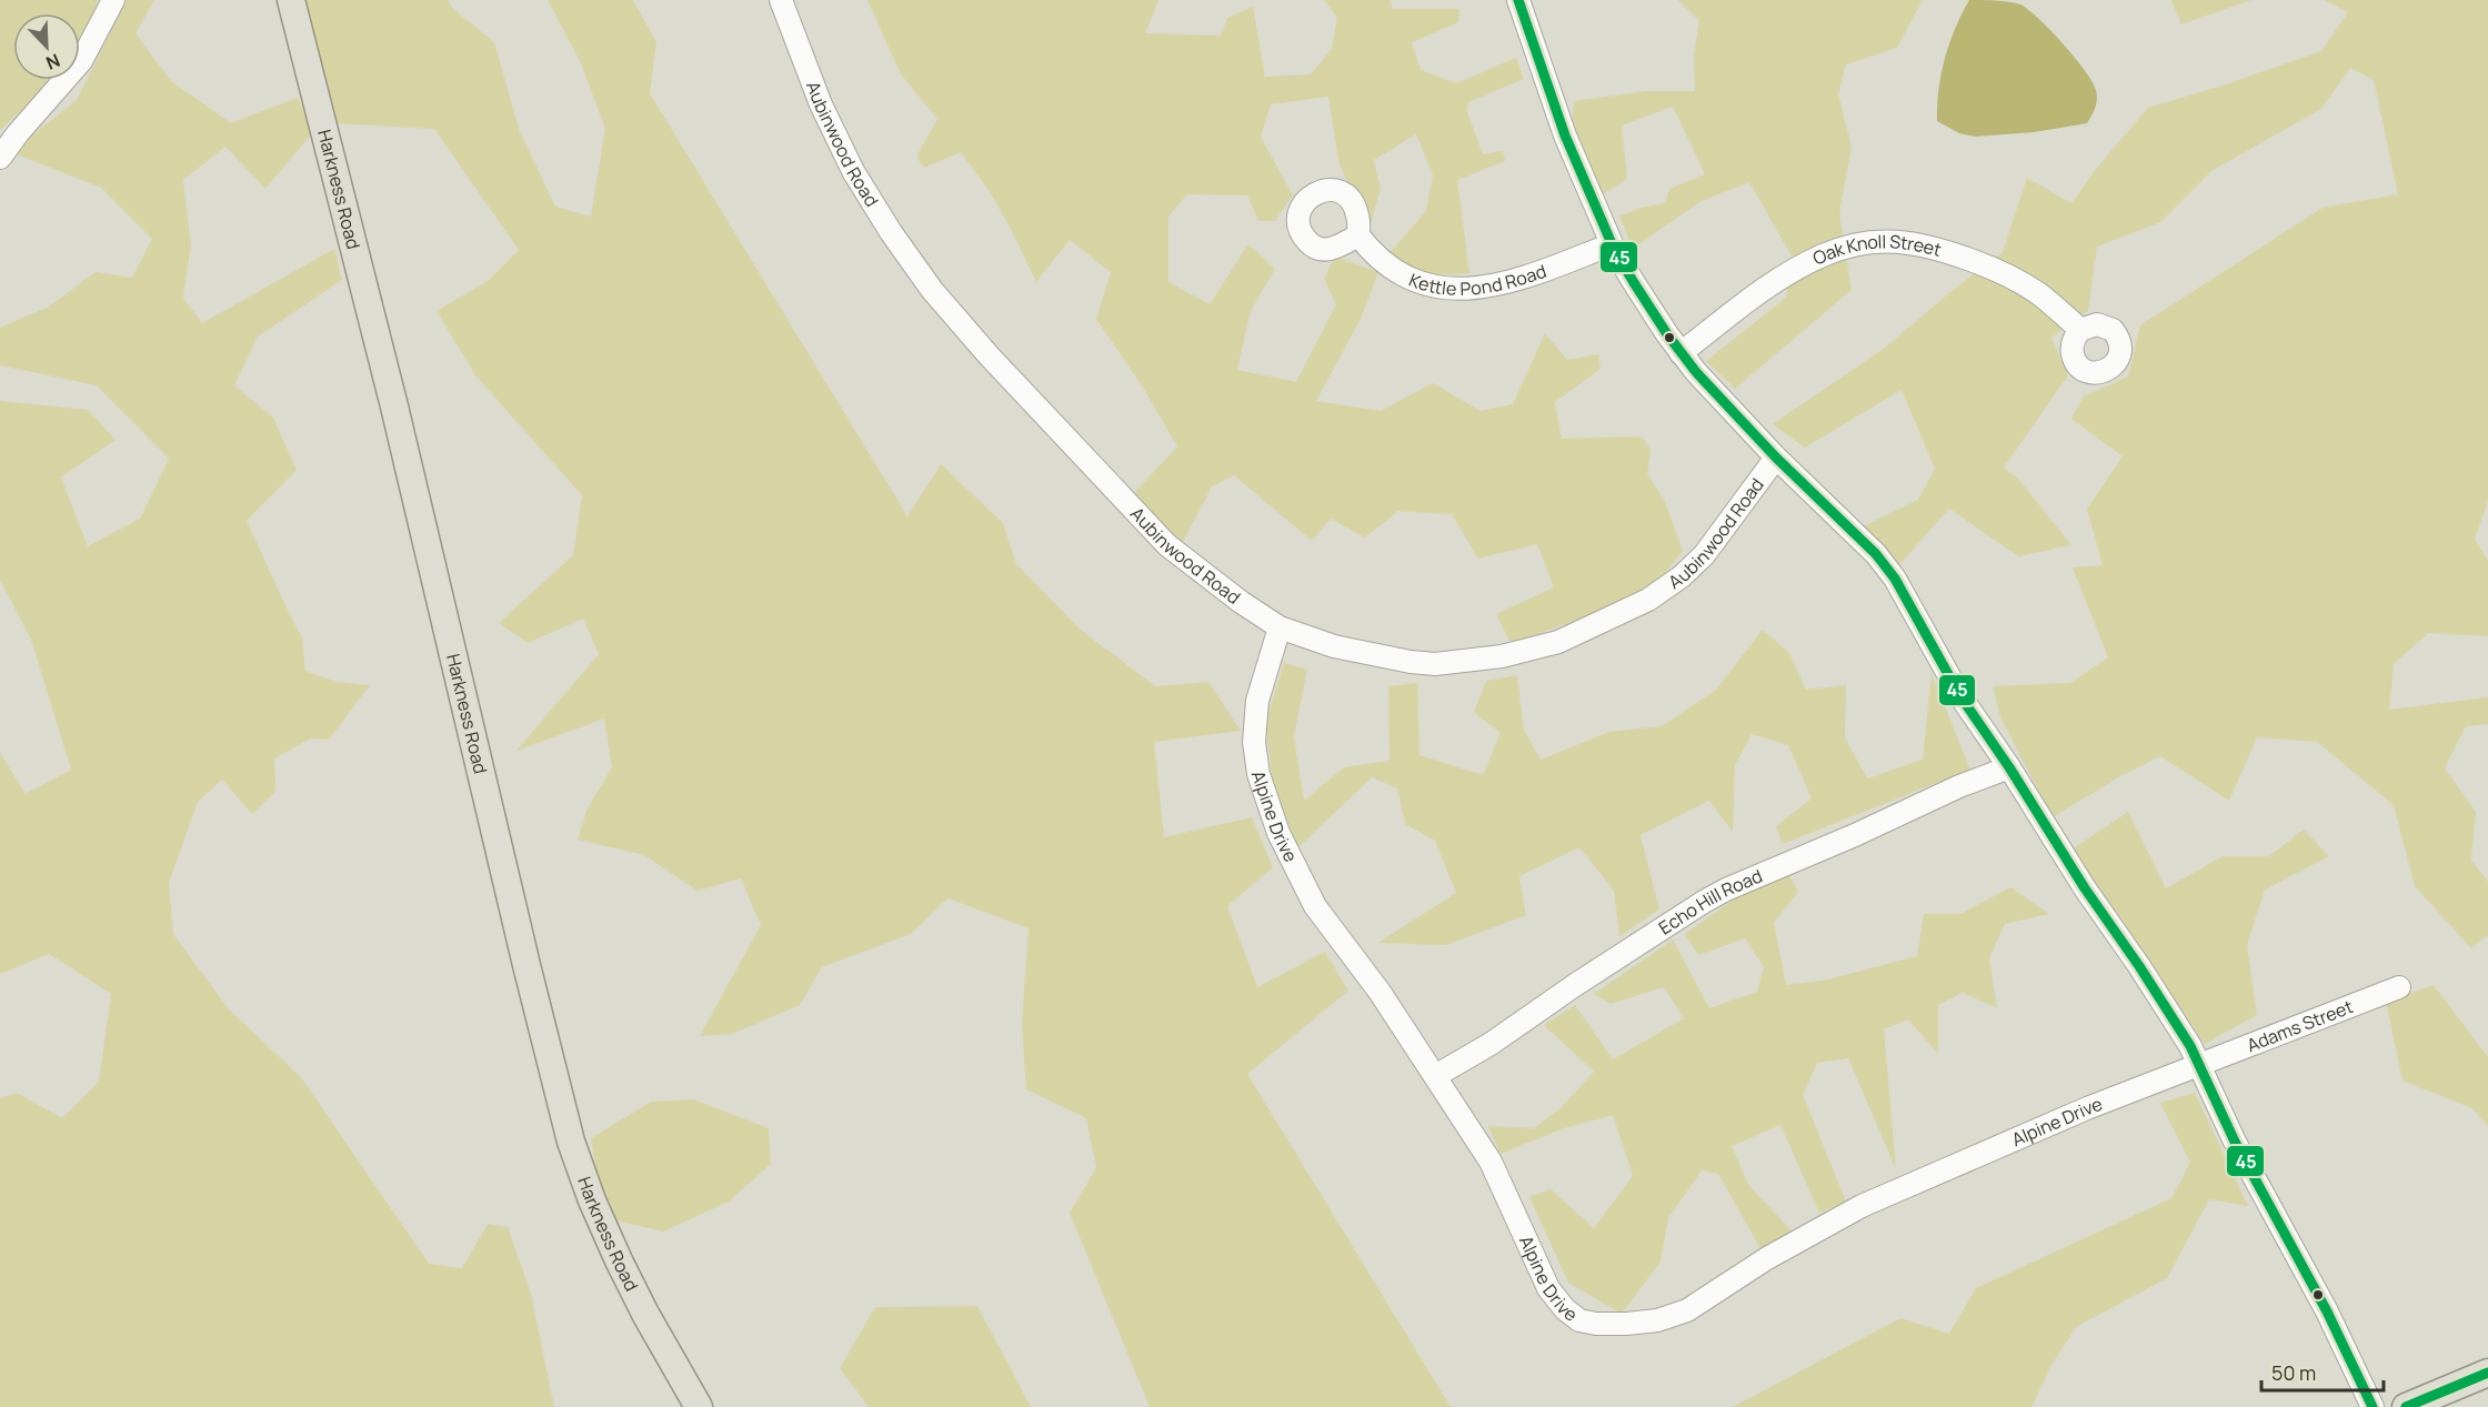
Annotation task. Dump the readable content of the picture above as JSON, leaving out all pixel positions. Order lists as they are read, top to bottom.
{
  "streets": {
    "main road": ["Harkness Road"],
    "street": [
      "Aubinwood Road",
      "Oak Knoll Street",
      "Kettle Pond Road",
      "Alpine Drive",
      "Echo Hill Road",
      "Adams Street"
    ]
  },
  "crossings": [
    ["Aubinwood Road", "Alpine Drive"],
    ["Alpine Drive", "Echo Hill Road"],
    ["Alpine Drive", "Adams Street"]
  ],
  "lines": ["transit line 45"],
  "scale_bar": "50 m",
  "north": "bottom right"
}
